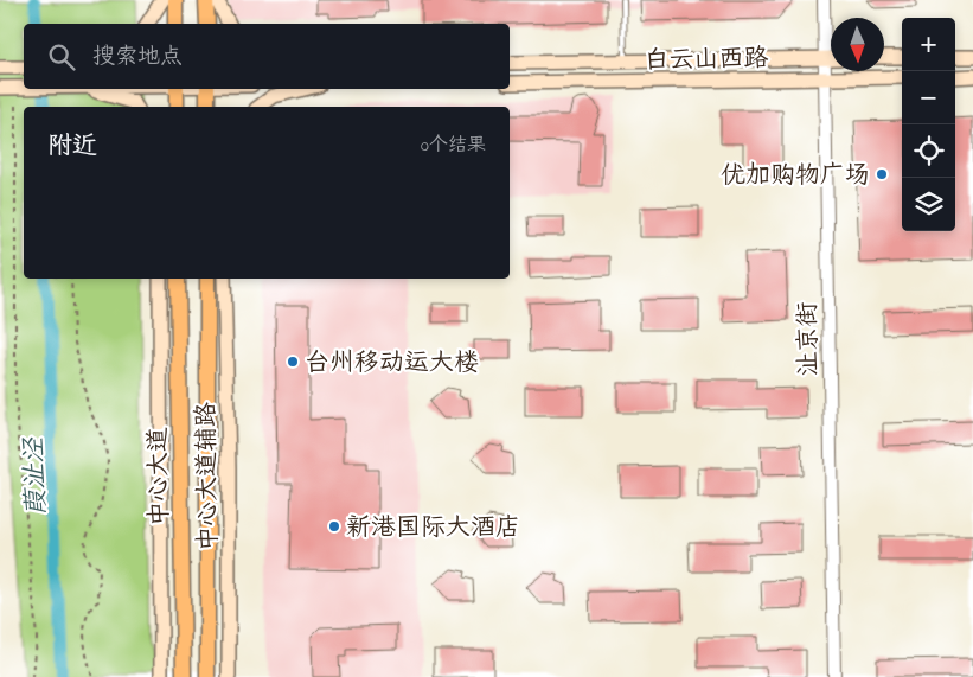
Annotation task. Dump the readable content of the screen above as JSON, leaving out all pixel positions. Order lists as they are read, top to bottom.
{
  "streets": {
    "main road": ["白云山西路", "中心大道", "中心大道辅路"],
    "street": ["沚京街"]
  },
  "crossings": [
    ["白云山西路", "沚京街"]
  ],
  "water": ["葭沚泾"],
  "places": ["优加购物广场", "台州移动运大楼", "新港国际大酒店"],
  "north": "bottom",
  "page": {
    "map_buttons": ["+", "−"],
    "search": "搜索地点",
    "heading": ["附近", "0个结果"]
  }
}
